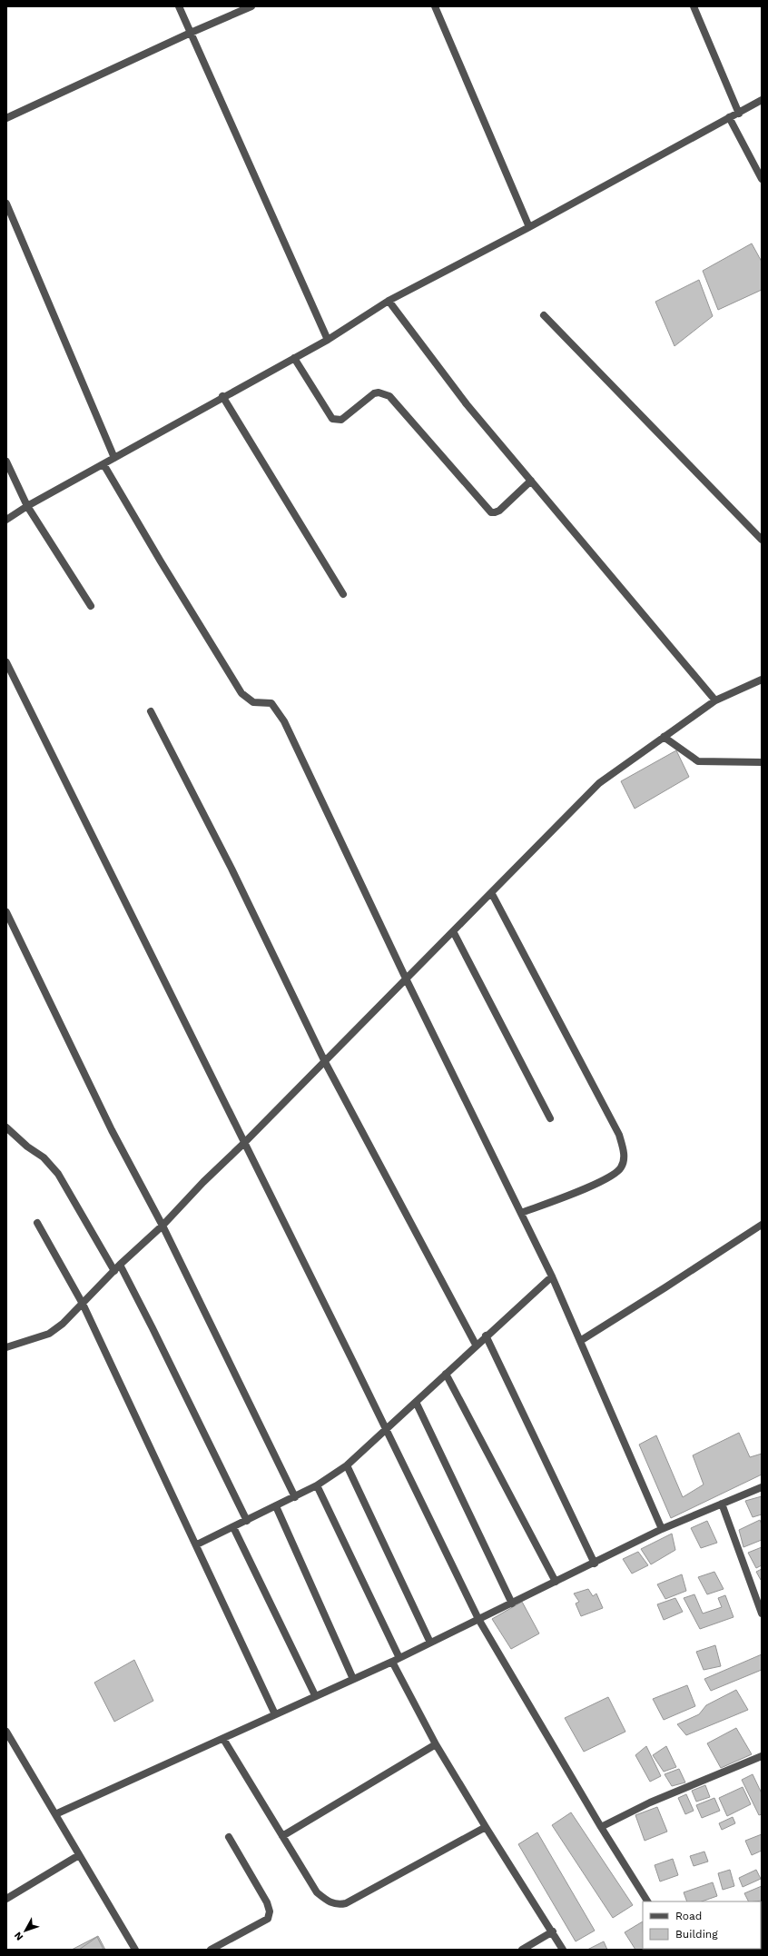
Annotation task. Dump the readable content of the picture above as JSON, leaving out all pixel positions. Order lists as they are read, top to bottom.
{
  "legend": ["Road", "Building"],
  "north": "bottom left"
}
